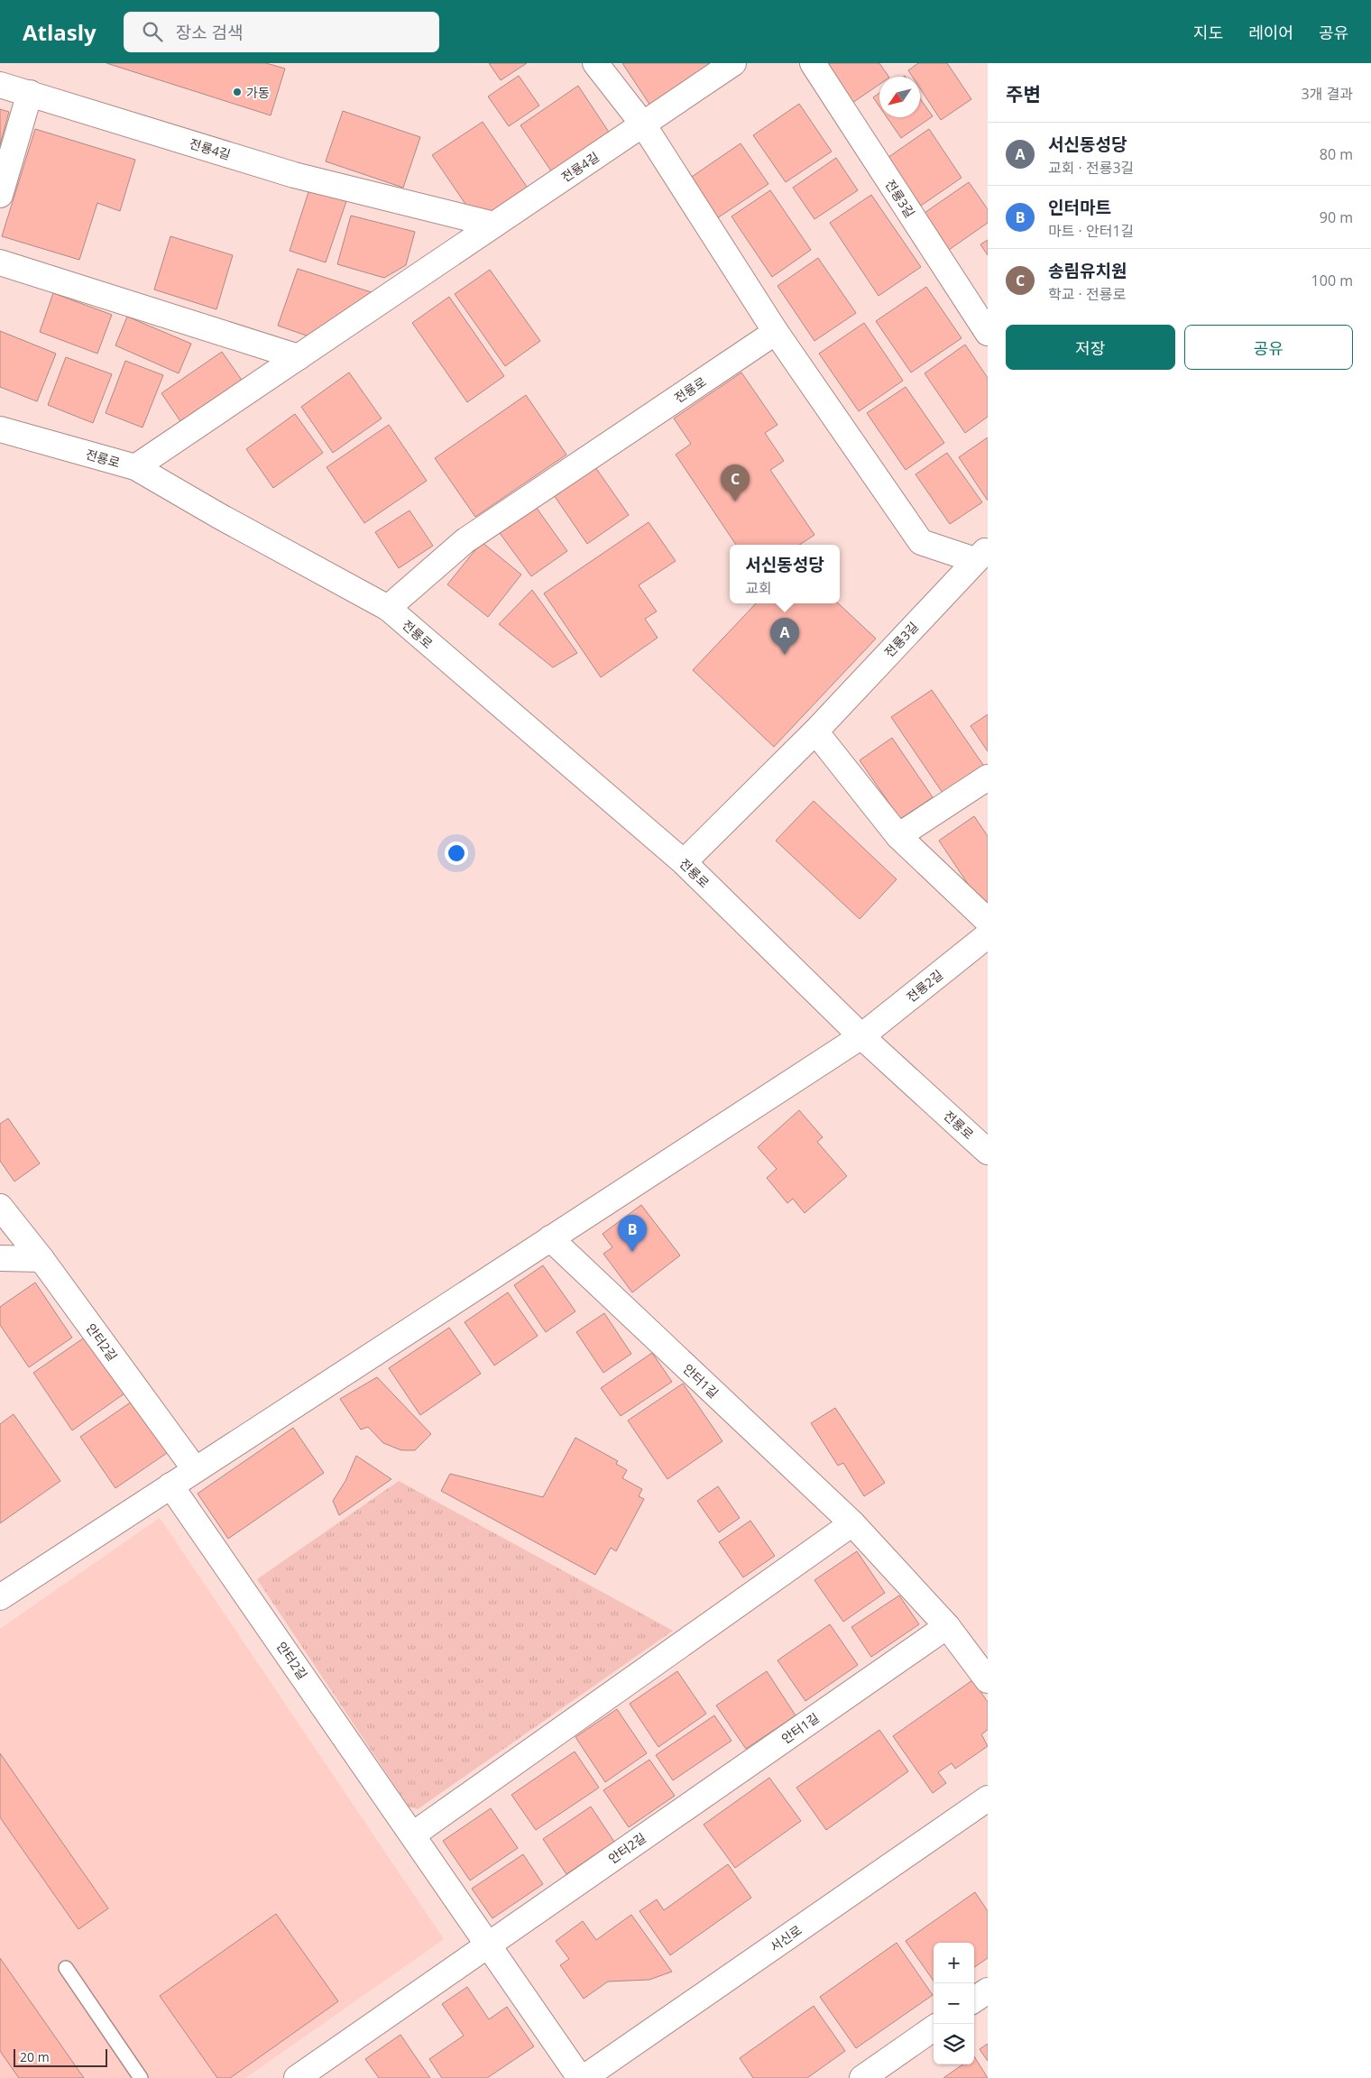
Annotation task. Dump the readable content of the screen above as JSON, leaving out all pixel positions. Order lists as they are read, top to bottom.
{
  "streets": {
    "street": [
      "전룡4길",
      "전룡3길",
      "전룡로",
      "전룡2길",
      "안터2길",
      "안터1길",
      "서신로"
    ]
  },
  "crossings": [
    ["전룡4길", "전룡로"],
    ["전룡3길", "전룡로"],
    ["전룡로", "전룡2길"],
    ["안터2길", "안터1길"],
    ["안터2길", "서신로"]
  ],
  "places": ["가동"],
  "scale_bar": "20 m",
  "north": "bottom left",
  "page": {
    "header": "Atlasly",
    "search": "장소 검색",
    "nav": ["지도", "레이어", "공유"],
    "heading": ["주변", "3개 결과"],
    "list": [
      {
        "mark": "A",
        "name": "서신동성당",
        "note": "교회 · 전룡3길",
        "value": "80 m"
      },
      {
        "mark": "B",
        "name": "인터마트",
        "note": "마트 · 안터1길",
        "value": "90 m"
      },
      {
        "mark": "C",
        "name": "송림유치원",
        "note": "학교 · 전룡로",
        "value": "100 m"
      }
    ],
    "buttons": ["저장", "공유"],
    "pins": ["C", "A", "B"],
    "popup": ["서신동성당", "교회"],
    "map_buttons": ["+", "−"],
    "scale": "20 m"
  }
}
